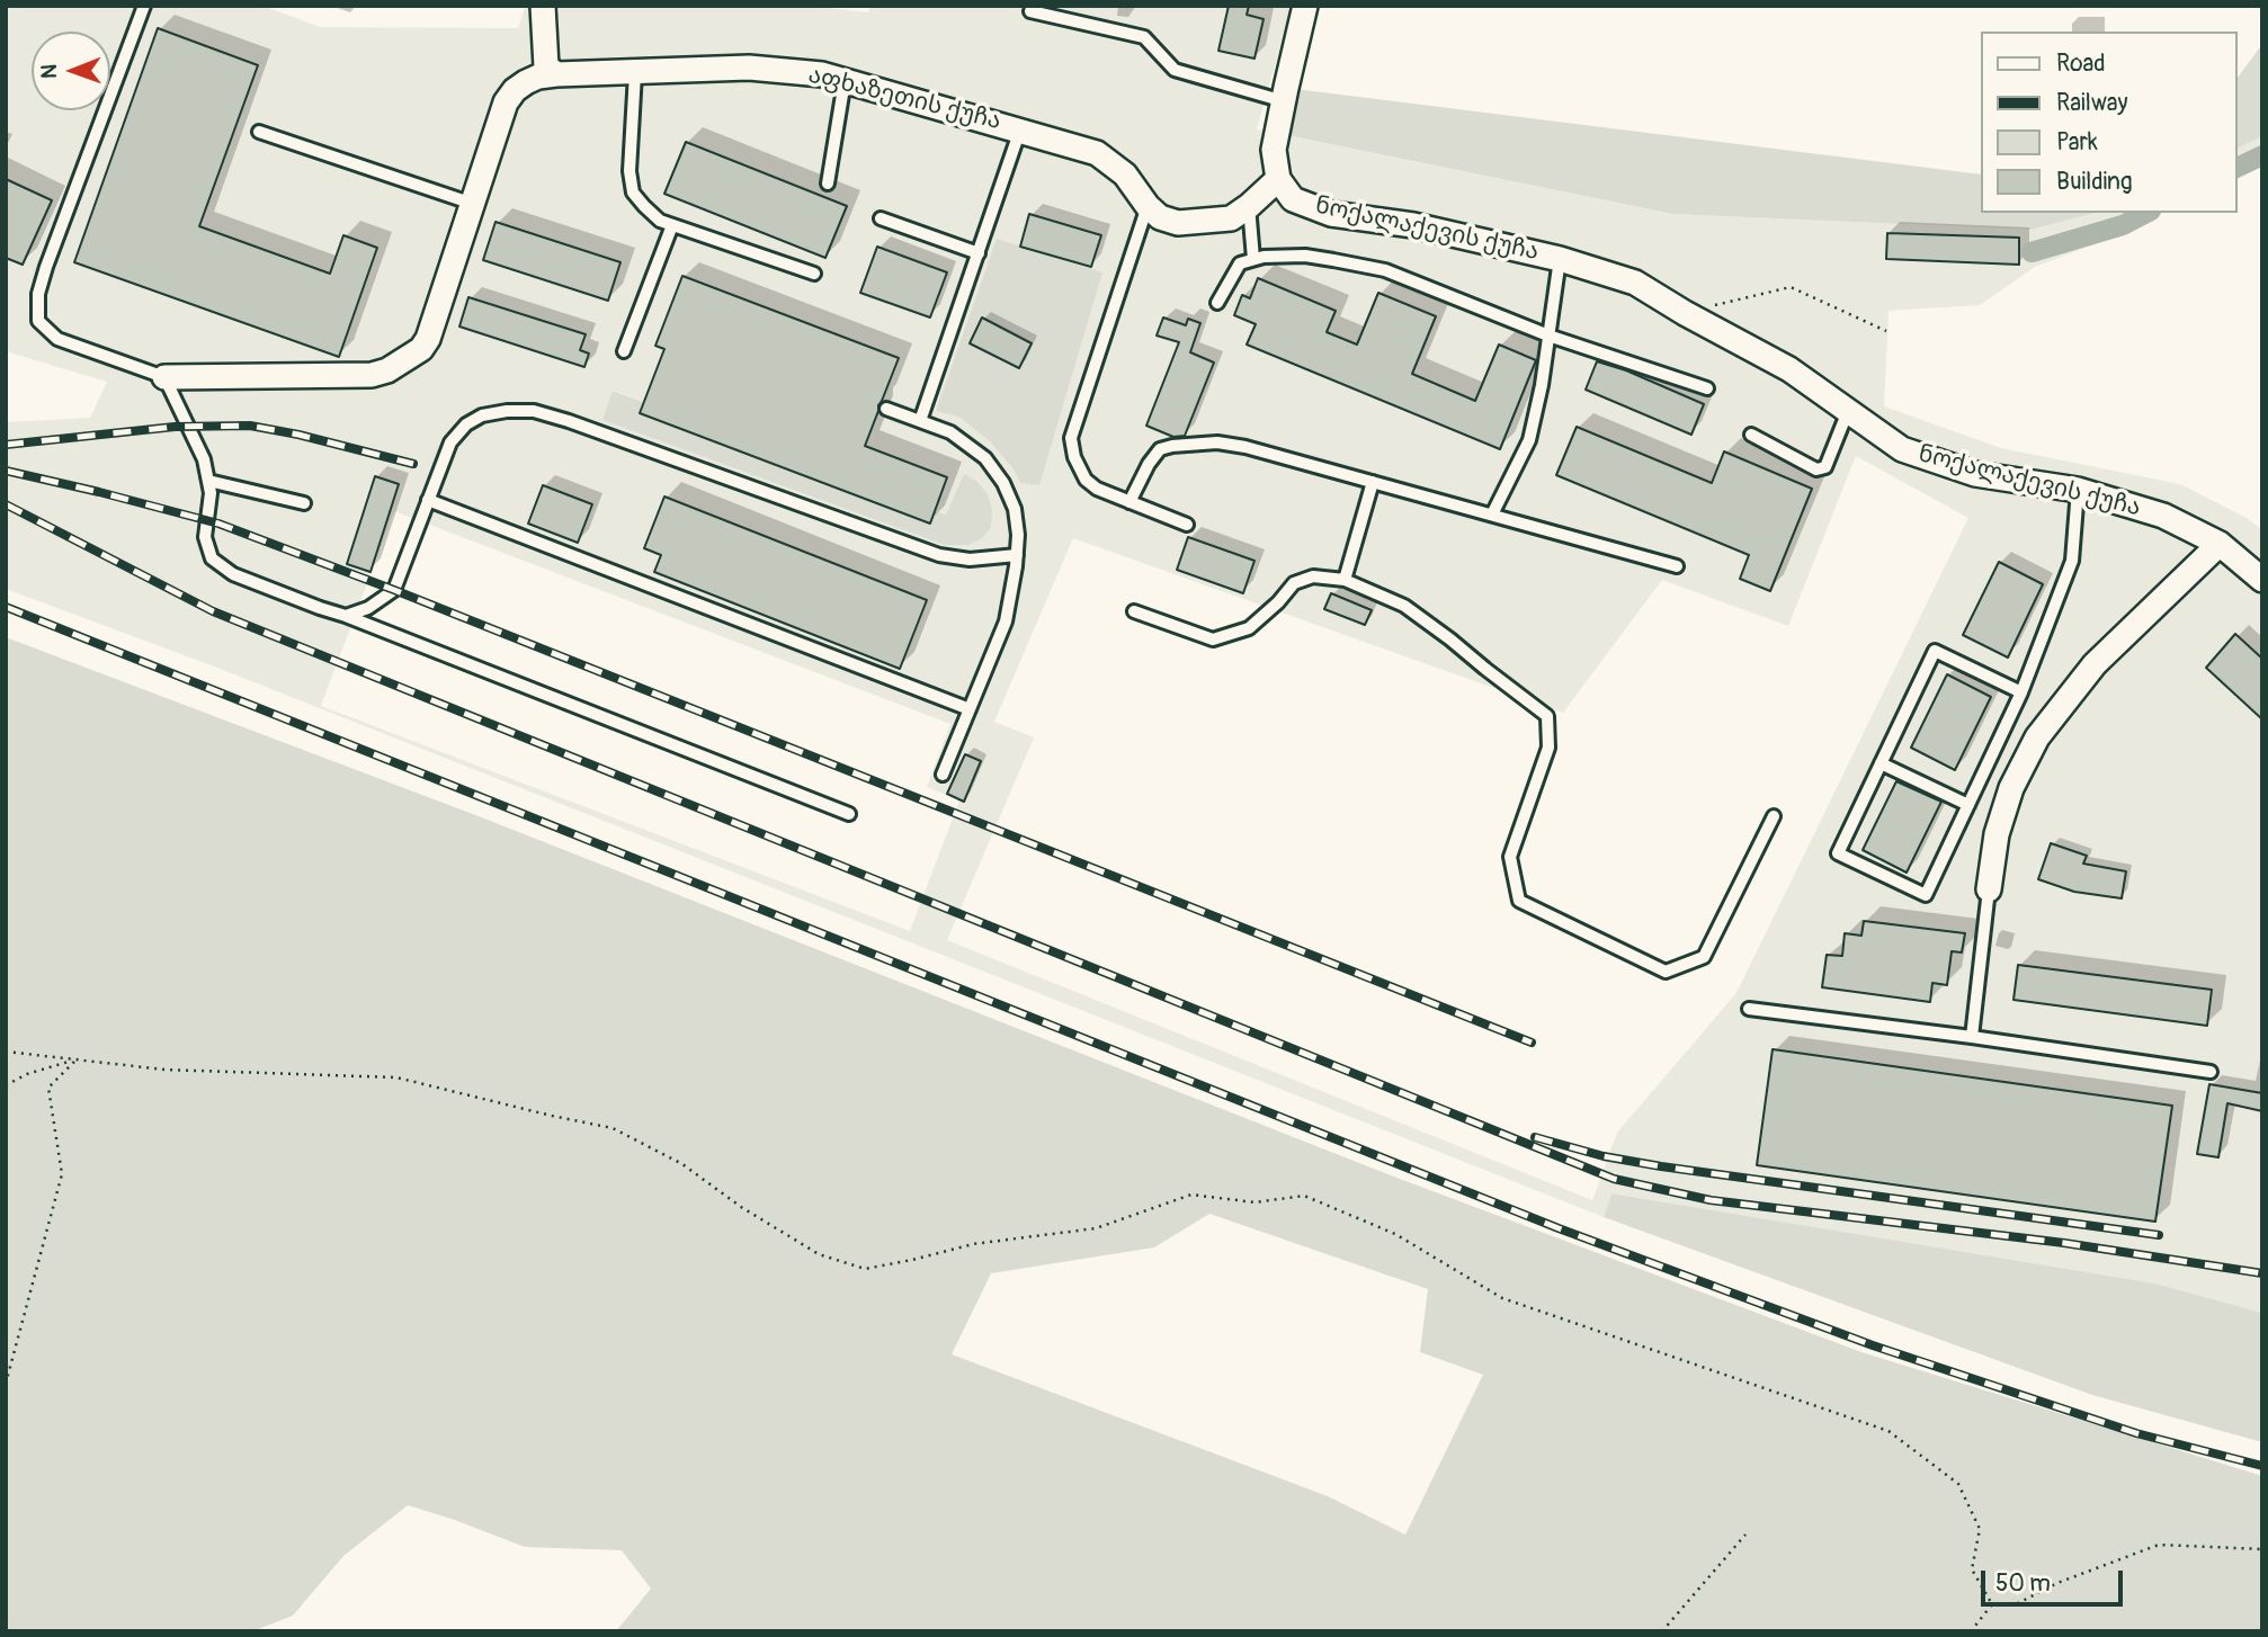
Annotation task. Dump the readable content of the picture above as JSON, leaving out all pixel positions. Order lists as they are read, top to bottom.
{
  "streets": {
    "street": ["აფხაზეთის ქუჩა", "ნოქალაქევის ქუჩა"]
  },
  "crossings": [
    ["აფხაზეთის ქუჩა", "ნოქალაქევის ქუჩა"]
  ],
  "legend": [
    "Road",
    "Railway",
    "Park",
    "Building"
  ],
  "scale_bar": "50 m",
  "north": "left"
}
